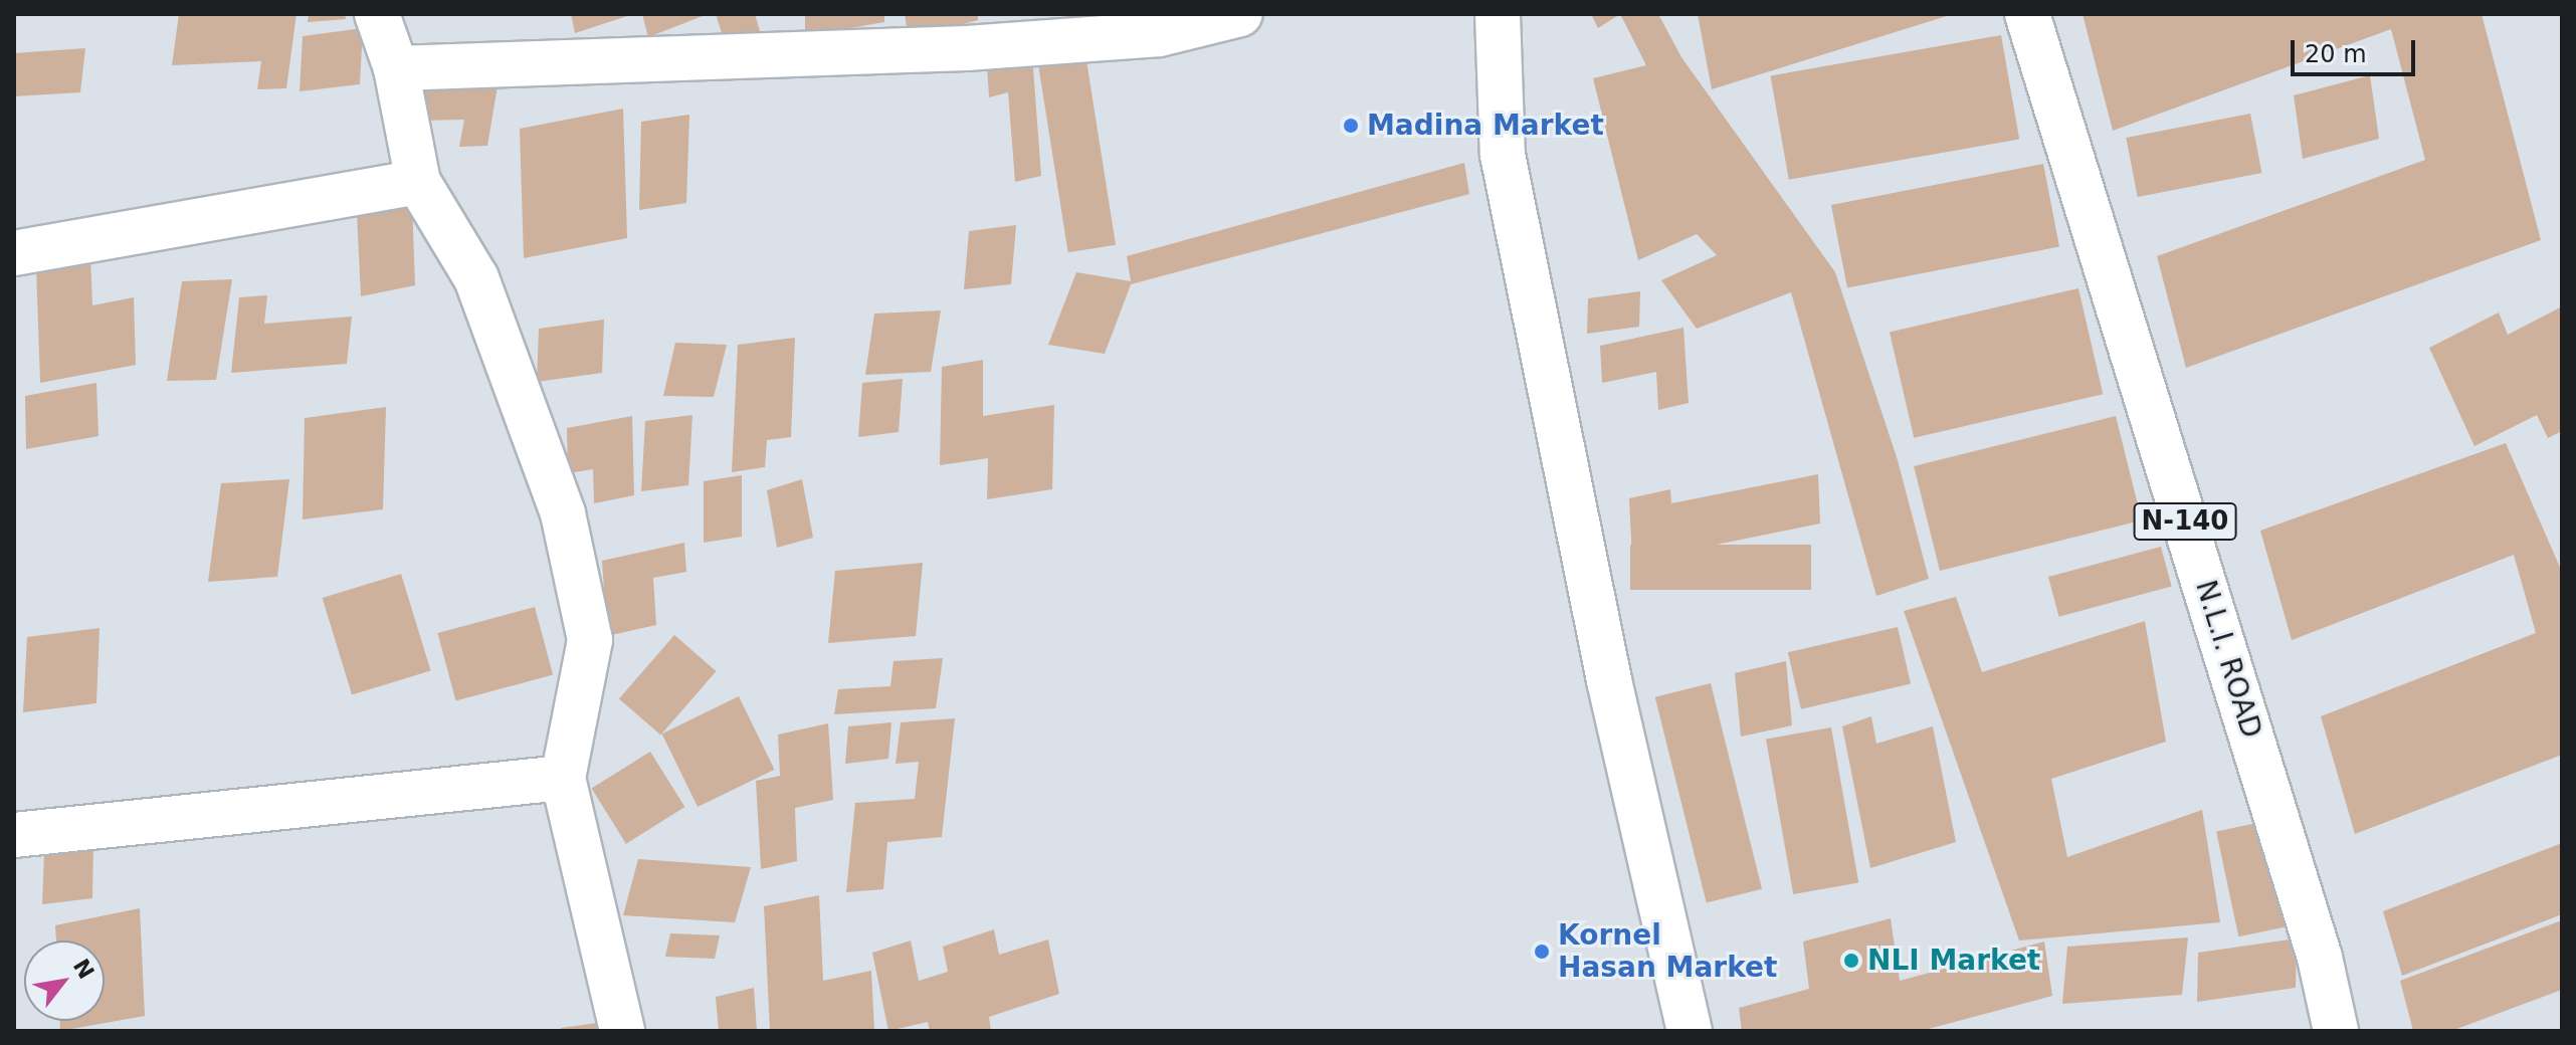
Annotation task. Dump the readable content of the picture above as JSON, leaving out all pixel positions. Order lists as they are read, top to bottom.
{
  "streets": {
    "main road": ["N-140", "N.L.I. ROAD"]
  },
  "places": ["Madina Market", "Kornel Hasan Market", "NLI Market"],
  "scale_bar": "20 m",
  "north": "top right"
}
